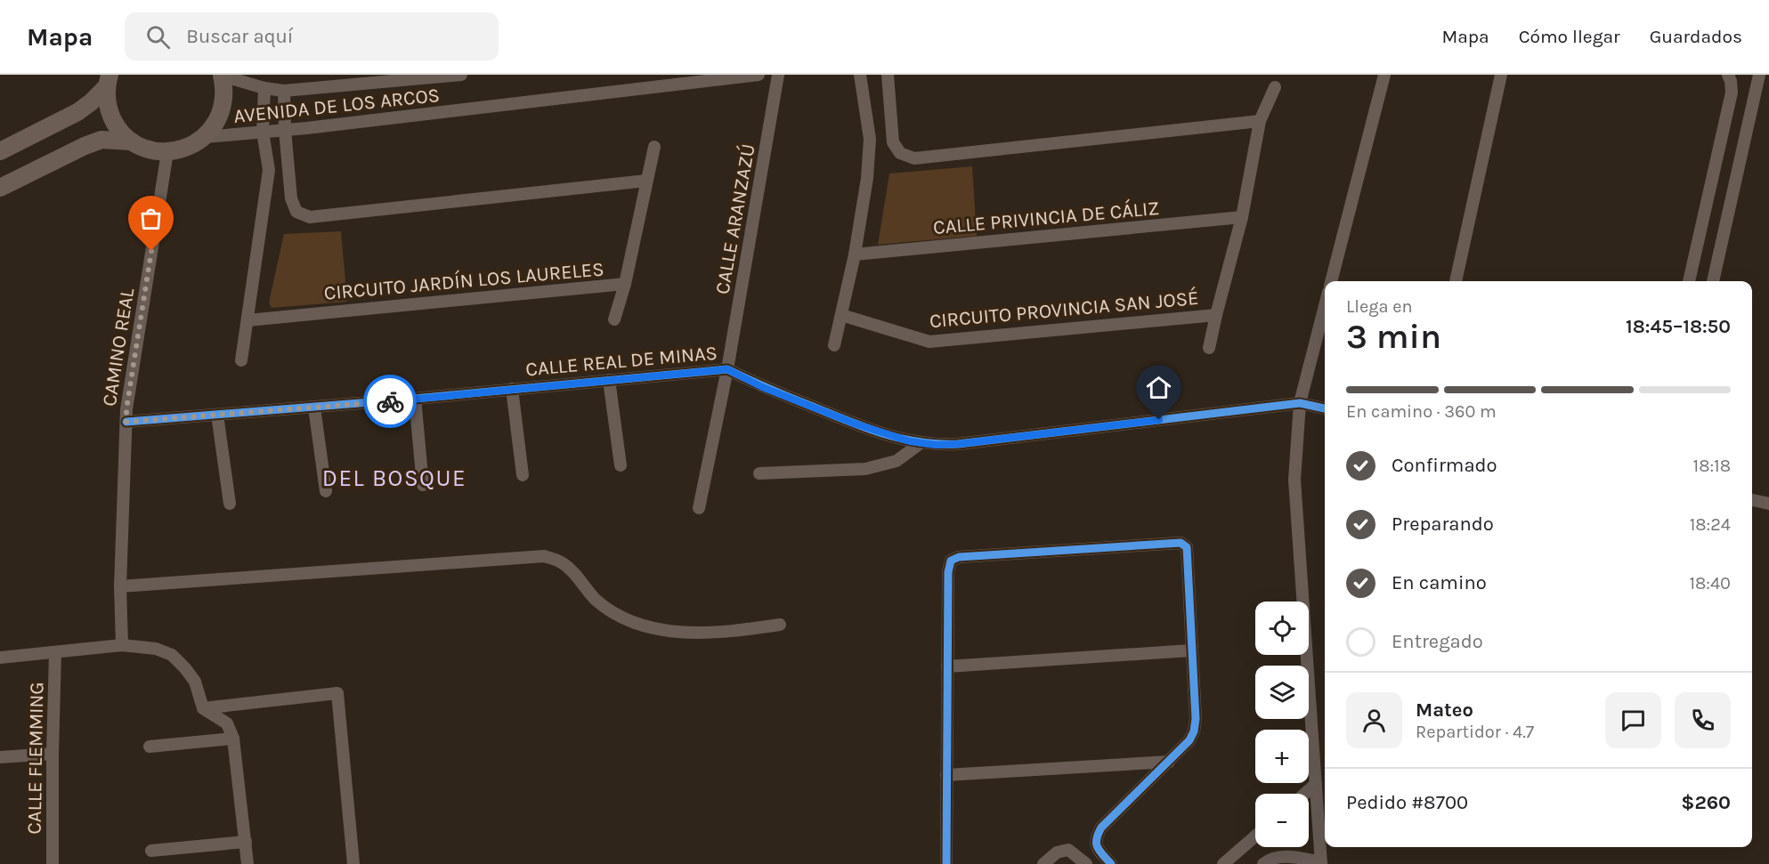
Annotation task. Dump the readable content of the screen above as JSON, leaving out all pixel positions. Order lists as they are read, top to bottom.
{
  "streets": {
    "street": [
      "AVENIDA DE LOS ARCOS",
      "CALLE PRIVINCIA DE CÁLIZ",
      "CALLE ARANZAZÚ",
      "CIRCUITO JARDÍN LOS LAURELES",
      "CIRCUITO PROVINCIA SAN JOSÉ",
      "CAMINO REAL",
      "CALLE REAL DE MINAS",
      "CALLE FLEMMING"
    ]
  },
  "crossings": [
    ["CALLE PRIVINCIA DE CÁLIZ", "CIRCUITO PROVINCIA SAN JOSÉ"],
    ["CALLE ARANZAZÚ", "CALLE REAL DE MINAS"],
    ["CAMINO REAL", "CALLE REAL DE MINAS"]
  ],
  "districts": ["DEL BOSQUE"],
  "page": {
    "header": "Mapa",
    "search": "Buscar aquí",
    "nav": ["Mapa", "Cómo llegar", "Guardados"],
    "heading": ["3 min", "Llega en", "18:45–18:50"],
    "panel": [
      "Mateo",
      "Repartidor · 4.7",
      "Pedido #8700",
      "$260"
    ],
    "bar": "En camino · 360 m",
    "list": [
      ["Confirmado", "18:18"],
      ["Preparando", "18:24"],
      ["En camino", "18:40"],
      "Entregado"
    ],
    "map_buttons": ["+", "−"]
  }
}
